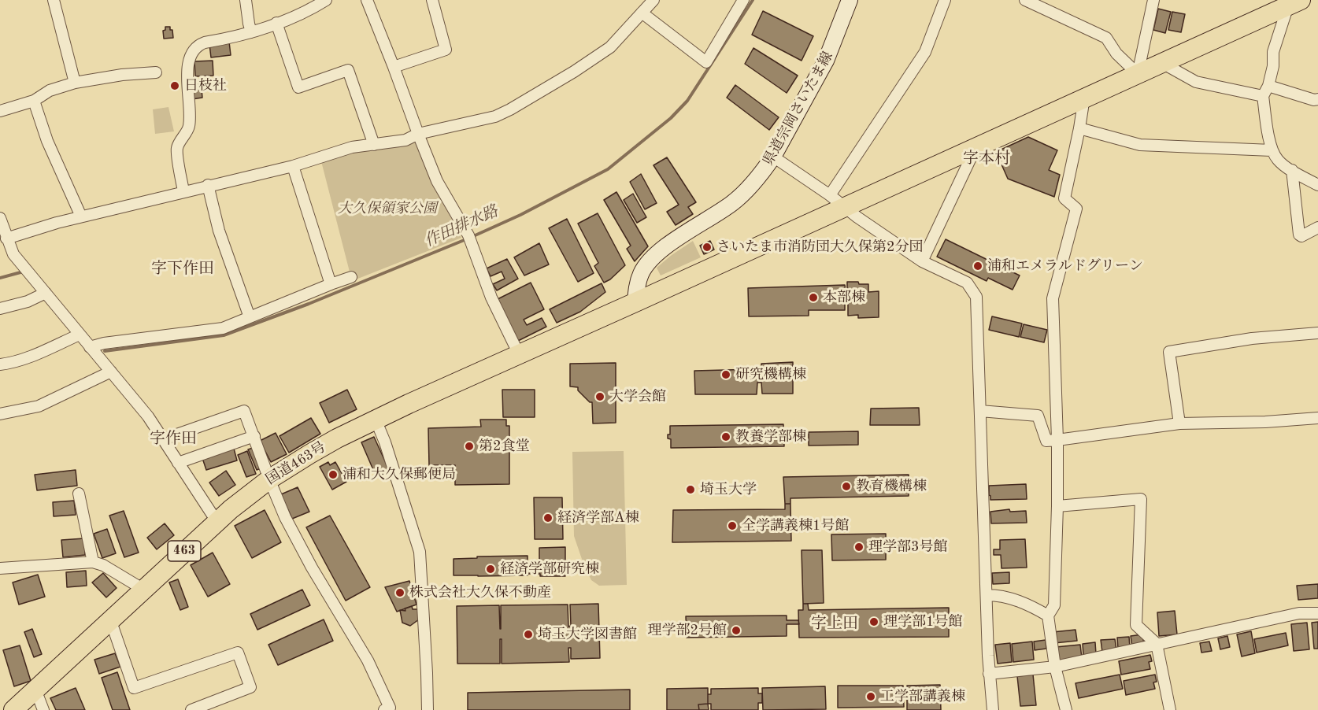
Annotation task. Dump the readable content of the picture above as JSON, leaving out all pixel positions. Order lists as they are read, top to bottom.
{
  "streets": {
    "highway": ["国道463号", "463"],
    "main road": ["県道宗岡さいたま線"]
  },
  "crossings": [
    ["県道宗岡さいたま線", "国道463号"],
    ["県道宗岡さいたま線", "463"],
    ["国道463号", "463"]
  ],
  "districts": [
    "字本村",
    "字下作田",
    "字作田",
    "字上田"
  ],
  "water": ["作田排水路"],
  "parks": ["大久保領家公園"],
  "places": [
    "日枝社",
    "さいたま市消防団大久保第2分団",
    "浦和エメラルドグリーン",
    "本部棟",
    "研究機構棟",
    "大学会館",
    "教養学部棟",
    "第2食堂",
    "浦和大久保郵便局",
    "教育機構棟",
    "埼玉大学",
    "経済学部A棟",
    "全学講義棟1号館",
    "理学部3号館",
    "経済学部研究棟",
    "株式会社大久保不動産",
    "理学部1号館",
    "理学部2号館",
    "埼玉大学図書館",
    "工学部講義棟"
  ]
}
